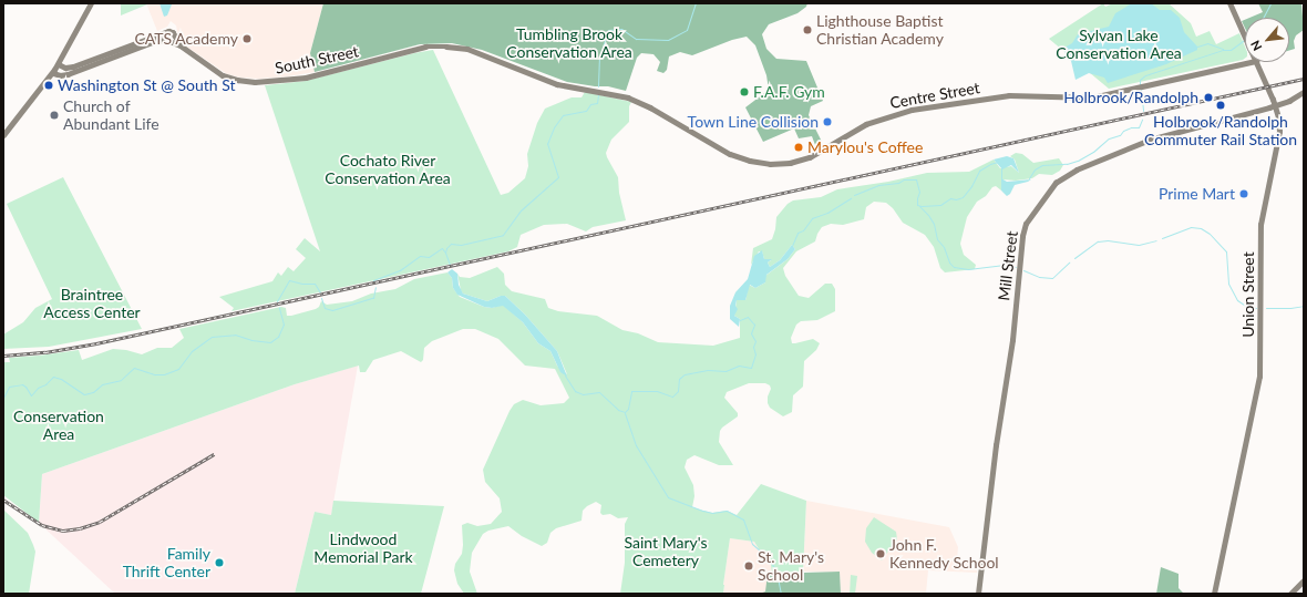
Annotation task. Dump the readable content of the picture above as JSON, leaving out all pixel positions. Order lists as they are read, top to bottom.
{
  "streets": {
    "main road": [
      "South Street",
      "Centre Street",
      "Mill Street",
      "Union Street"
    ]
  },
  "crossings": [
    ["South Street", "Centre Street"],
    ["Mill Street", "Union Street"]
  ],
  "parks": [
    "Tumbling Brook Conservation Area",
    "Sylvan Lake Conservation Area",
    "Cochato River Conservation Area",
    "Braintree Access Center",
    "Conservation Area",
    "Lindwood Memorial Park",
    "Saint Mary's Cemetery"
  ],
  "places": [
    "Lighthouse Baptist Christian Academy",
    "CATS Academy",
    "Washington St @ South St",
    "F.A.F. Gym",
    "Holbrook/Randolph",
    "Holbrook/Randolph Commuter Rail Station",
    "Church of Abundant Life",
    "Town Line Collision",
    "Marylou's Coffee",
    "Prime Mart",
    "John F. Kennedy School",
    "Family Thrift Center",
    "St. Mary's School"
  ],
  "north": "bottom left"
}
